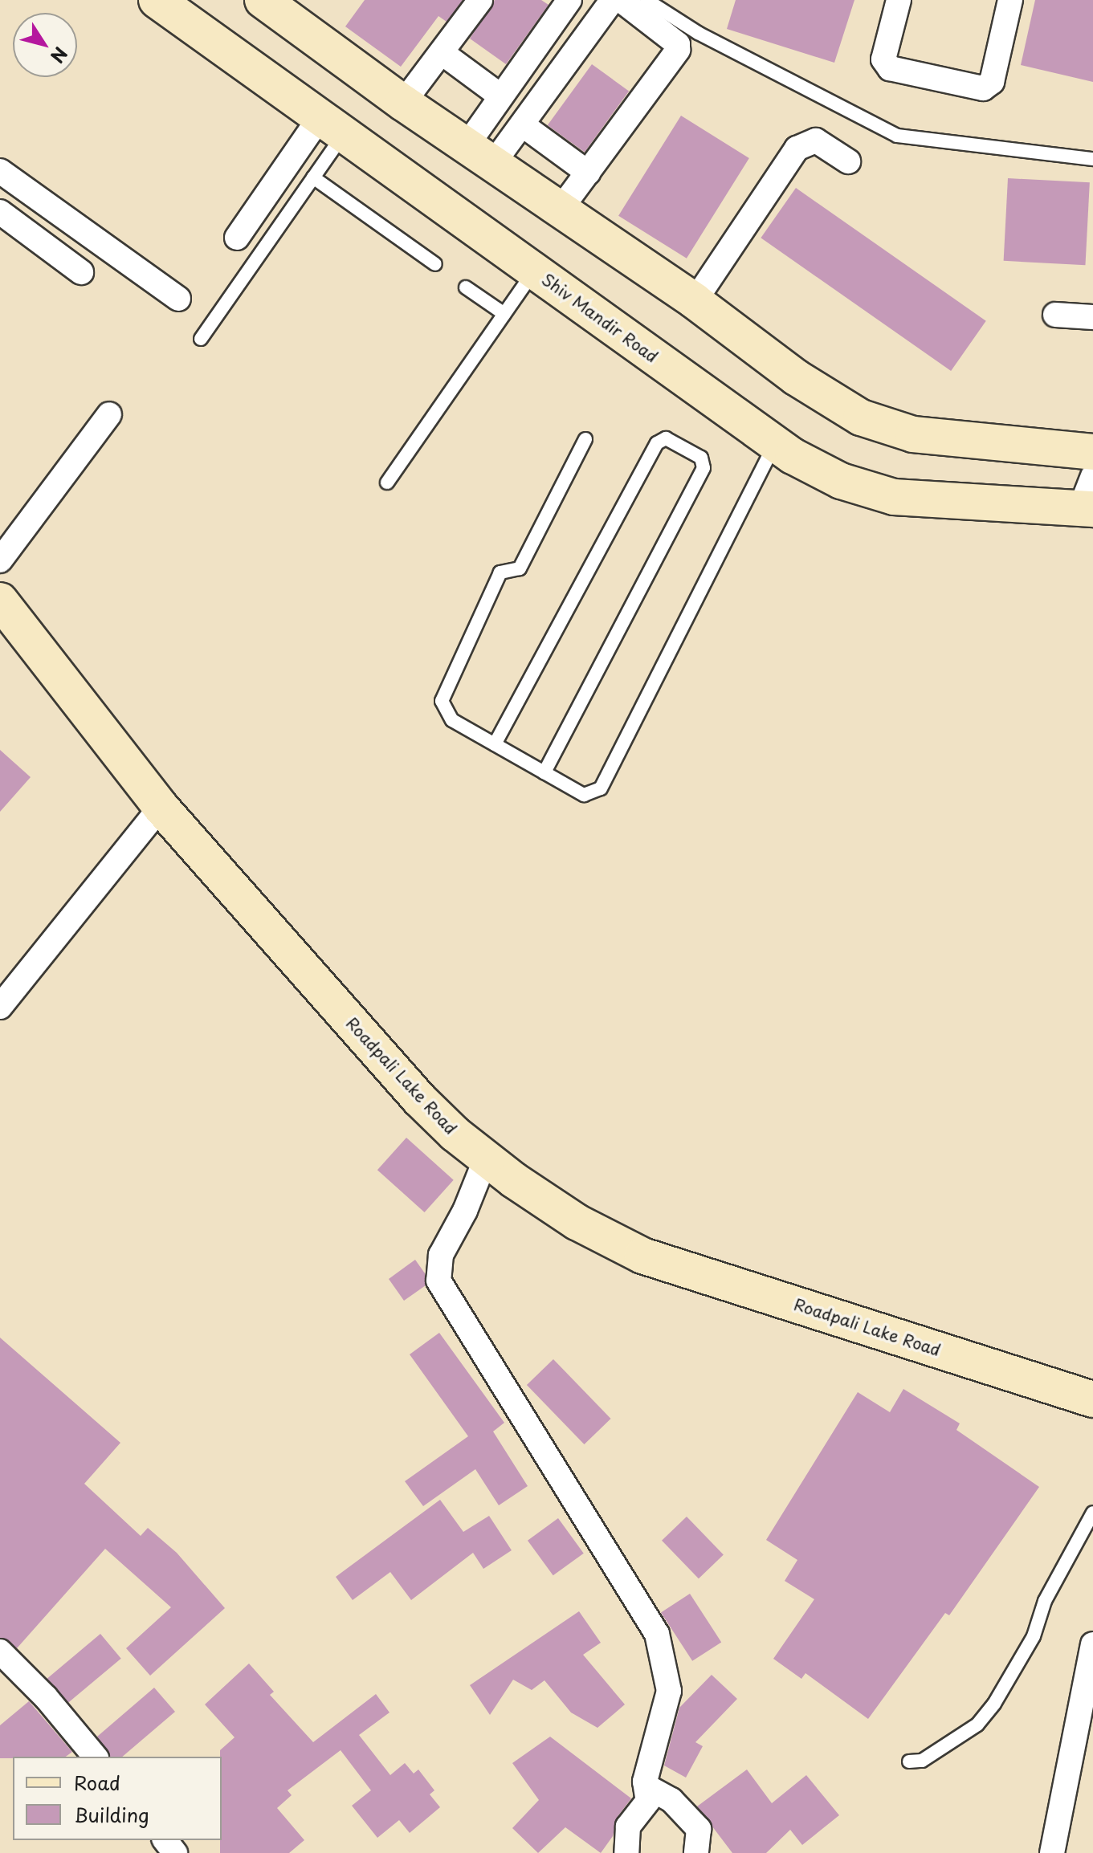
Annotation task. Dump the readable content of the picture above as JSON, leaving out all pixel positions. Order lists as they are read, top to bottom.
{
  "streets": {
    "street": ["Shiv Mandir Road", "Roadpali Lake Road"]
  },
  "legend": ["Road", "Building"],
  "north": "bottom right"
}
